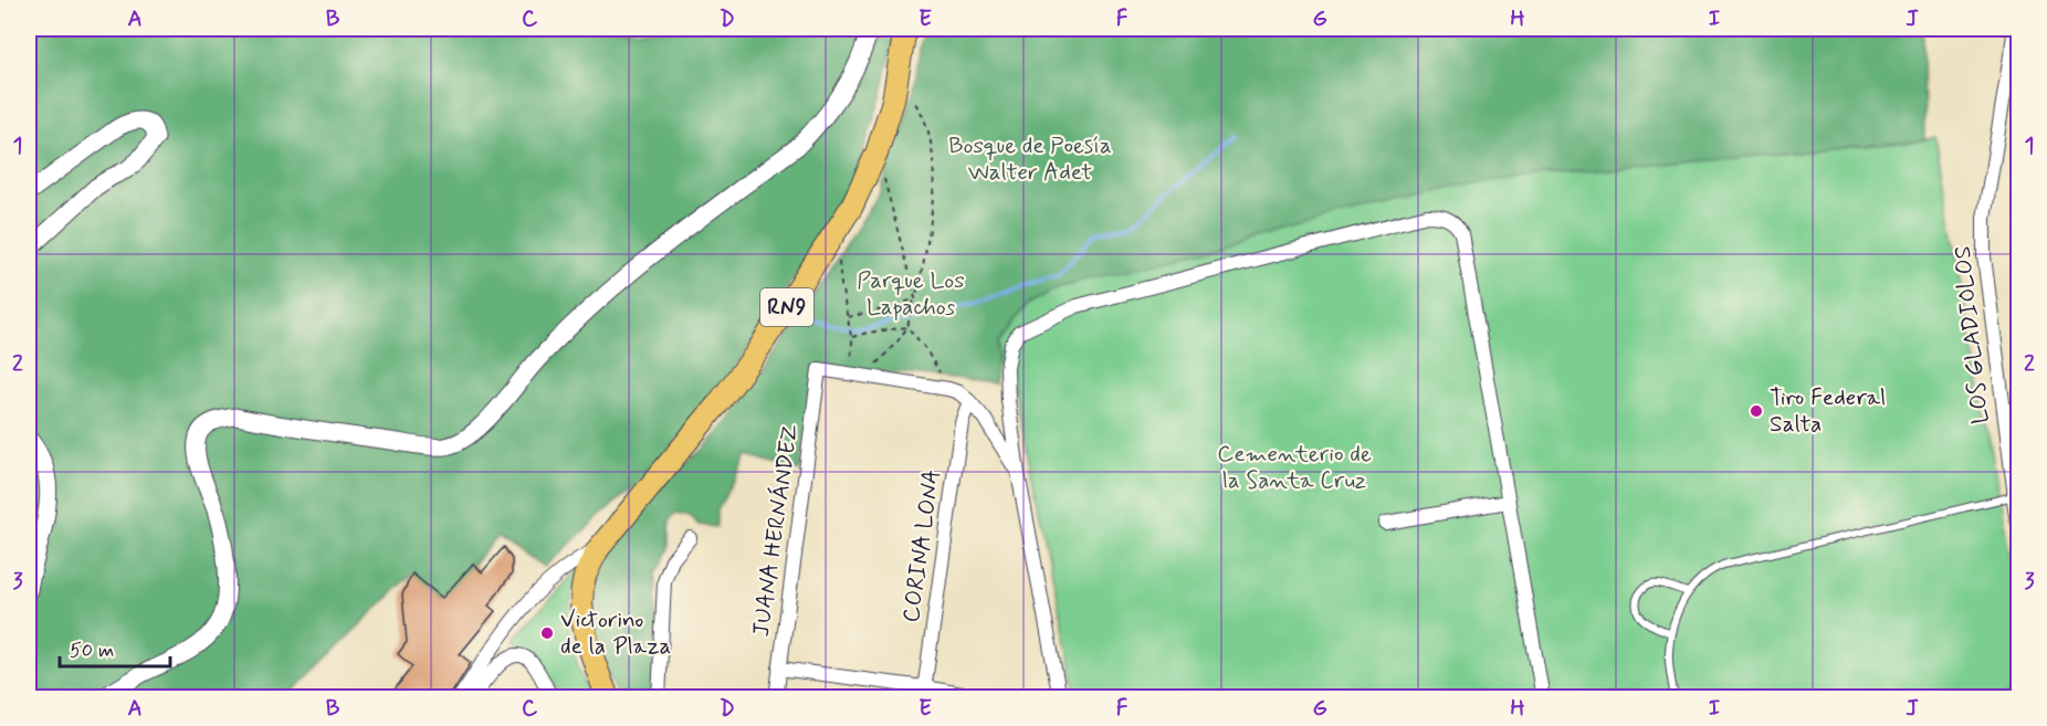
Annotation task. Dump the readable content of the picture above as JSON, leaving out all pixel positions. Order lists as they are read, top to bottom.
{
  "streets": {
    "highway": ["RN9"],
    "street": ["LOS GLADIOLOS", "JUANA HERNÁNDEZ", "CORINA LONA"]
  },
  "parks": ["Bosque de Poesía Walter Adet", "Parque Los Lapachos", "Cementerio de la Santa Cruz"],
  "places": ["Tiro Federal Salta", "Victorino de la Plaza"],
  "scale_bar": "50 m",
  "grid": {
    "columns": [
      "A",
      "B",
      "C",
      "D",
      "E",
      "F",
      "G",
      "H",
      "I",
      "J"
    ],
    "rows": ["1", "2", "3"]
  }
}
